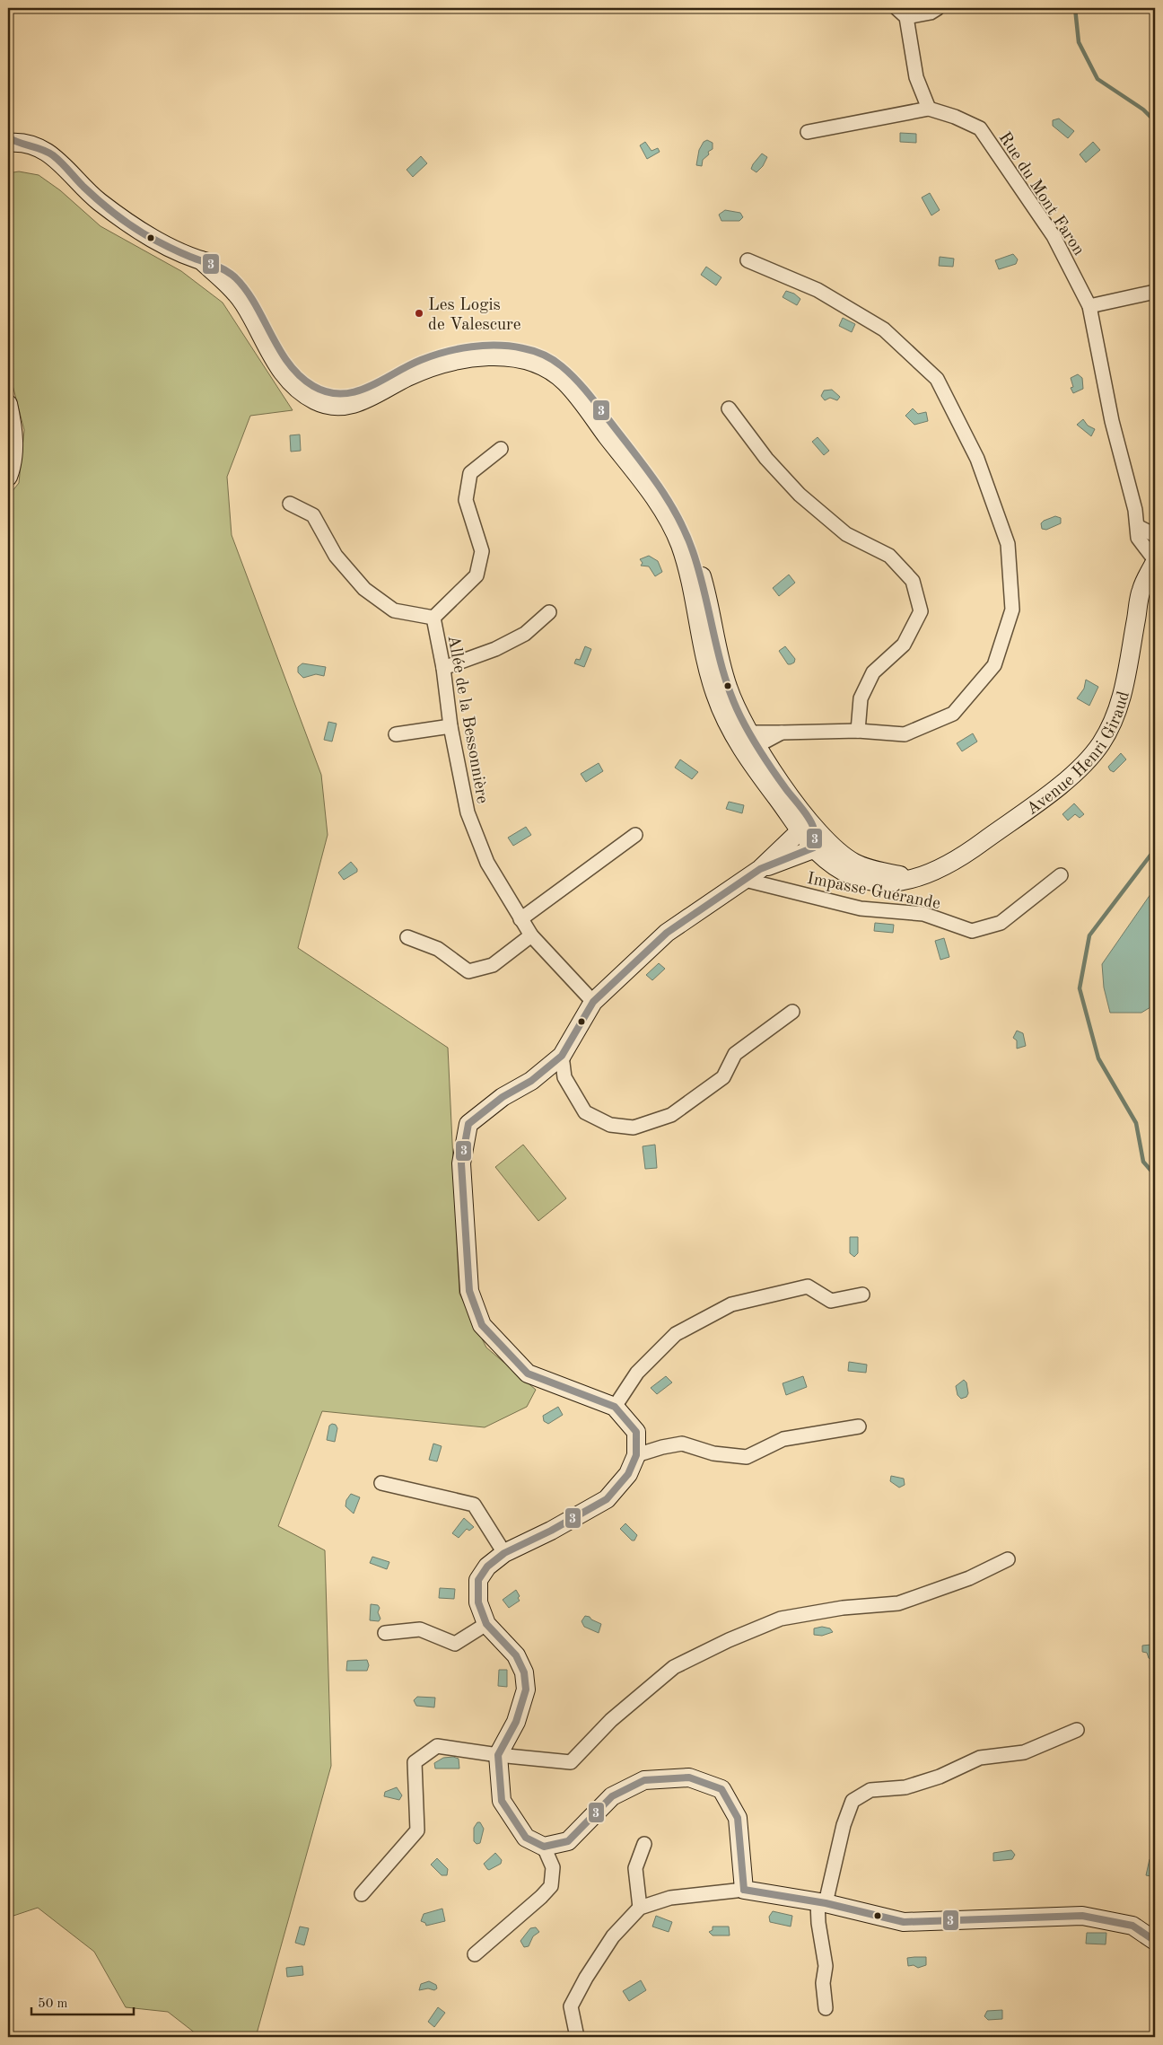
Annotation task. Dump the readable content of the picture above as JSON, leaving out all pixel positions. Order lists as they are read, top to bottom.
{
  "streets": {
    "street": [
      "Rue du Mont Faron",
      "Allée de la Bessonnière",
      "Avenue Henri Giraud",
      "Impasse Guérande"
    ]
  },
  "crossings": [
    ["Rue du Mont Faron", "Avenue Henri Giraud"]
  ],
  "places": ["Les Logis de Valescure"],
  "lines": ["transit line 3"],
  "scale_bar": "50 m"
}
